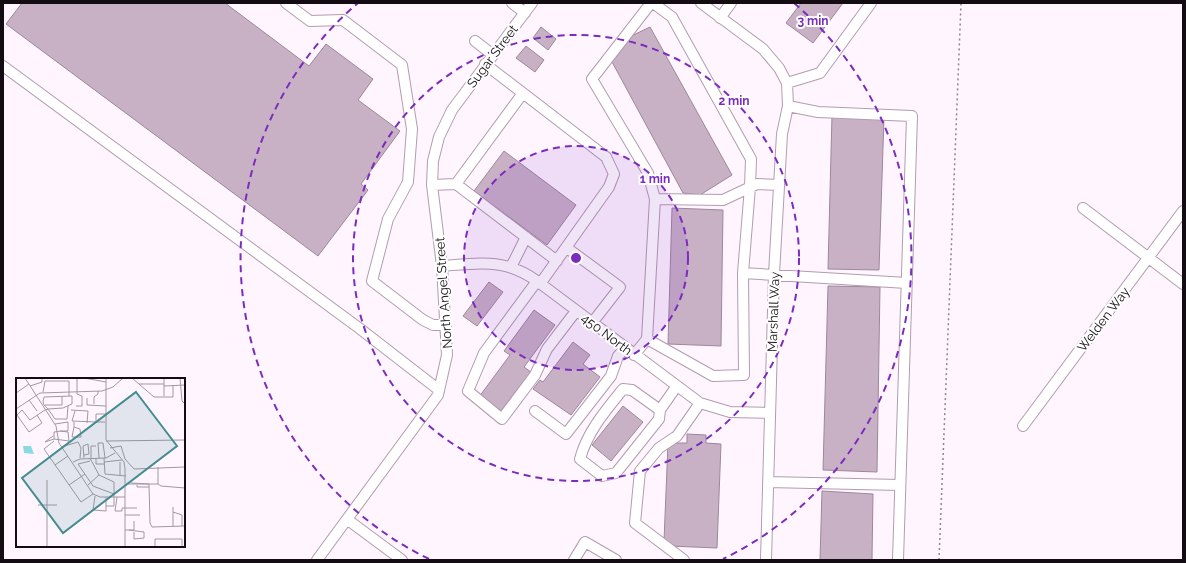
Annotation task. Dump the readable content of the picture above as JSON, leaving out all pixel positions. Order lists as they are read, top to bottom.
{
  "streets": {
    "street": [
      "Sugar Street",
      "North Angel Street",
      "Marshall Way",
      "Welden Way",
      "450 North"
    ]
  },
  "crossings": [
    ["Sugar Street", "North Angel Street"],
    ["North Angel Street", "450 North"],
    ["Marshall Way", "450 North"]
  ],
  "rings": ["3 min", "2 min", "1 min"]
}
